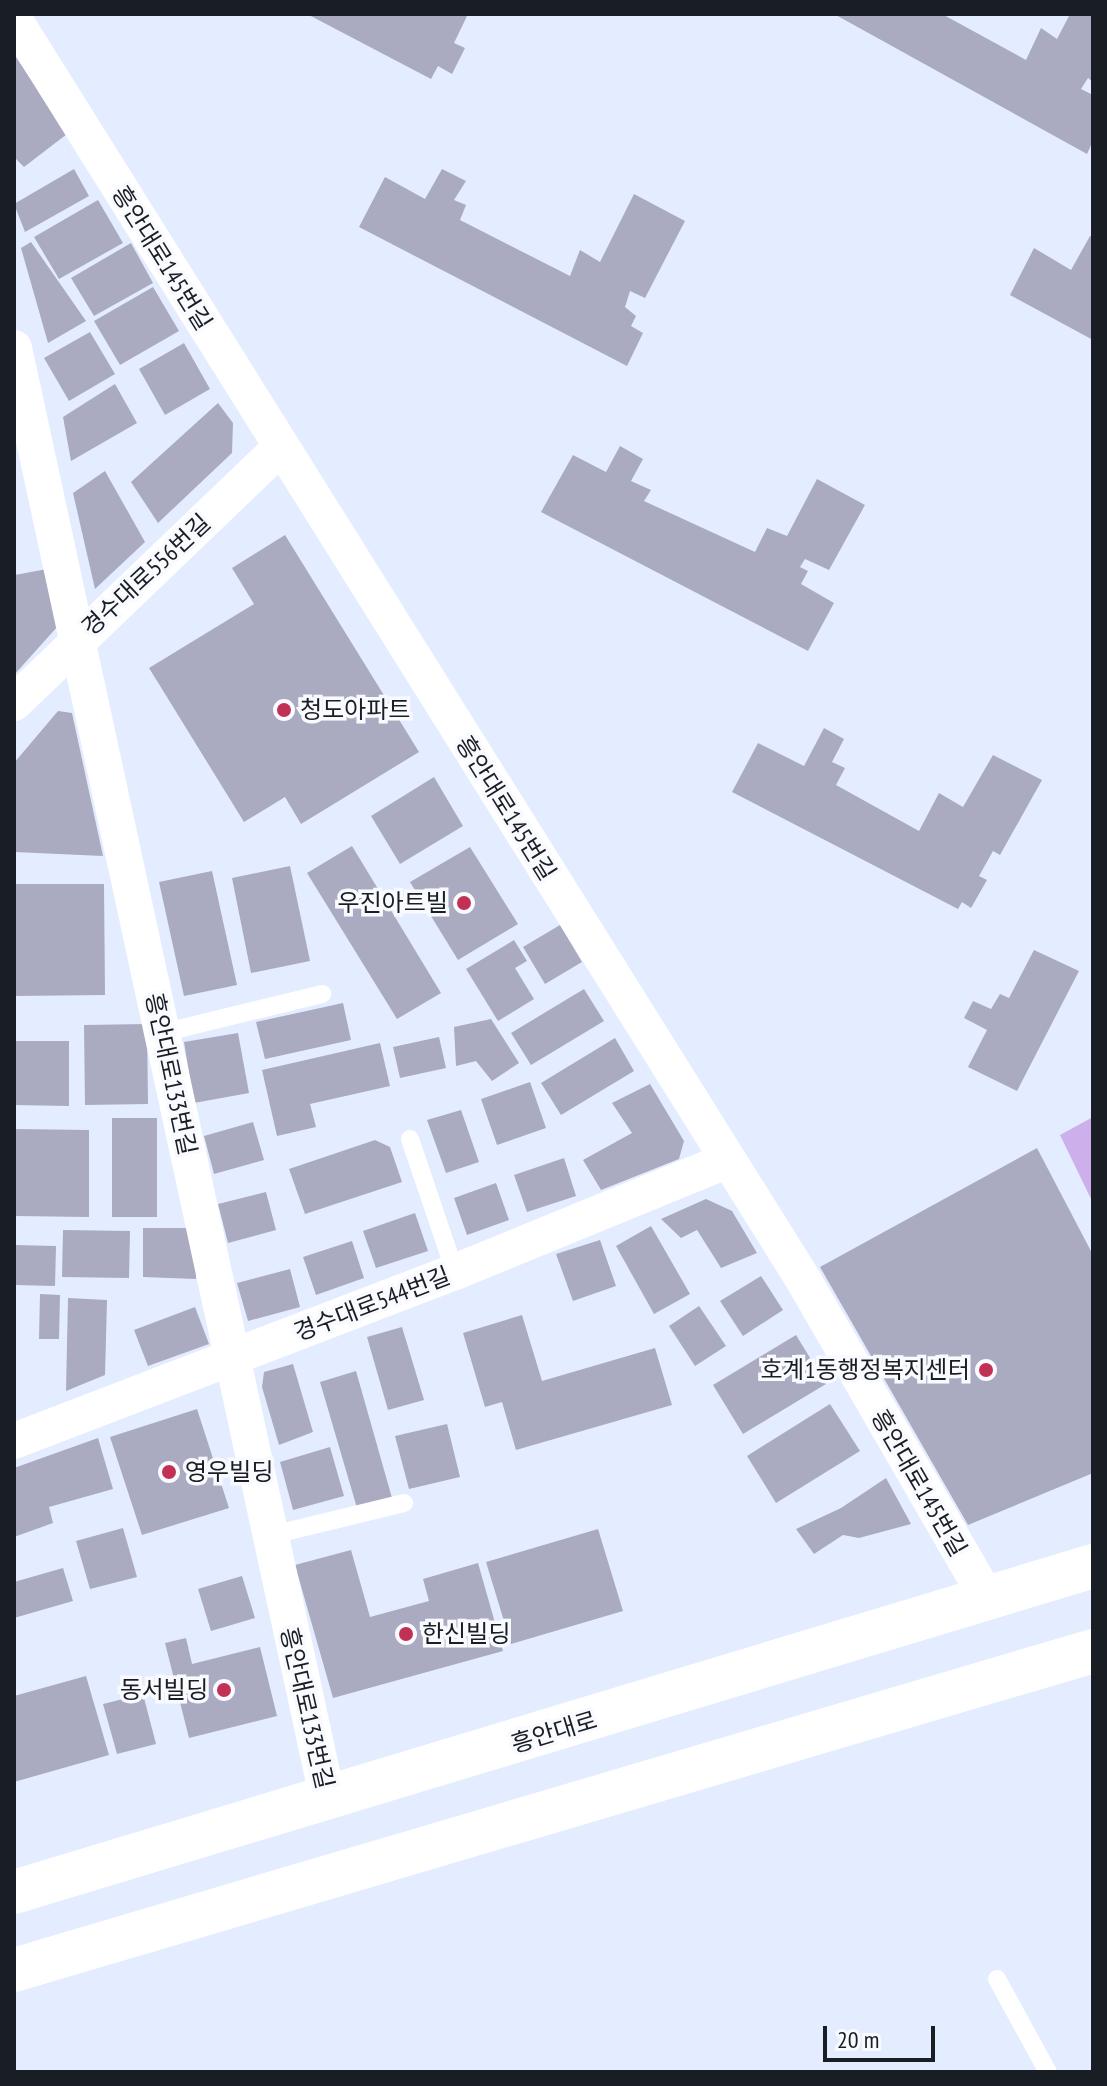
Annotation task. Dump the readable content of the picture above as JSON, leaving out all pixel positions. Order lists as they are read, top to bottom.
{
  "streets": {
    "main road": ["흥안대로"],
    "street": [
      "흥안대로145번길",
      "경수대로556번길",
      "흥안대로133번길",
      "경수대로544번길"
    ]
  },
  "crossings": [
    ["흥안대로145번길", "경수대로556번길"],
    ["흥안대로145번길", "경수대로544번길"],
    ["흥안대로145번길", "흥안대로"],
    ["경수대로556번길", "흥안대로133번길"],
    ["흥안대로133번길", "경수대로544번길"],
    ["흥안대로133번길", "흥안대로"]
  ],
  "places": [
    "청도아파트",
    "우진아트빌",
    "호계1동행정복지센터",
    "영우빌딩",
    "한신빌딩",
    "동서빌딩"
  ],
  "scale_bar": "20 m"
}
